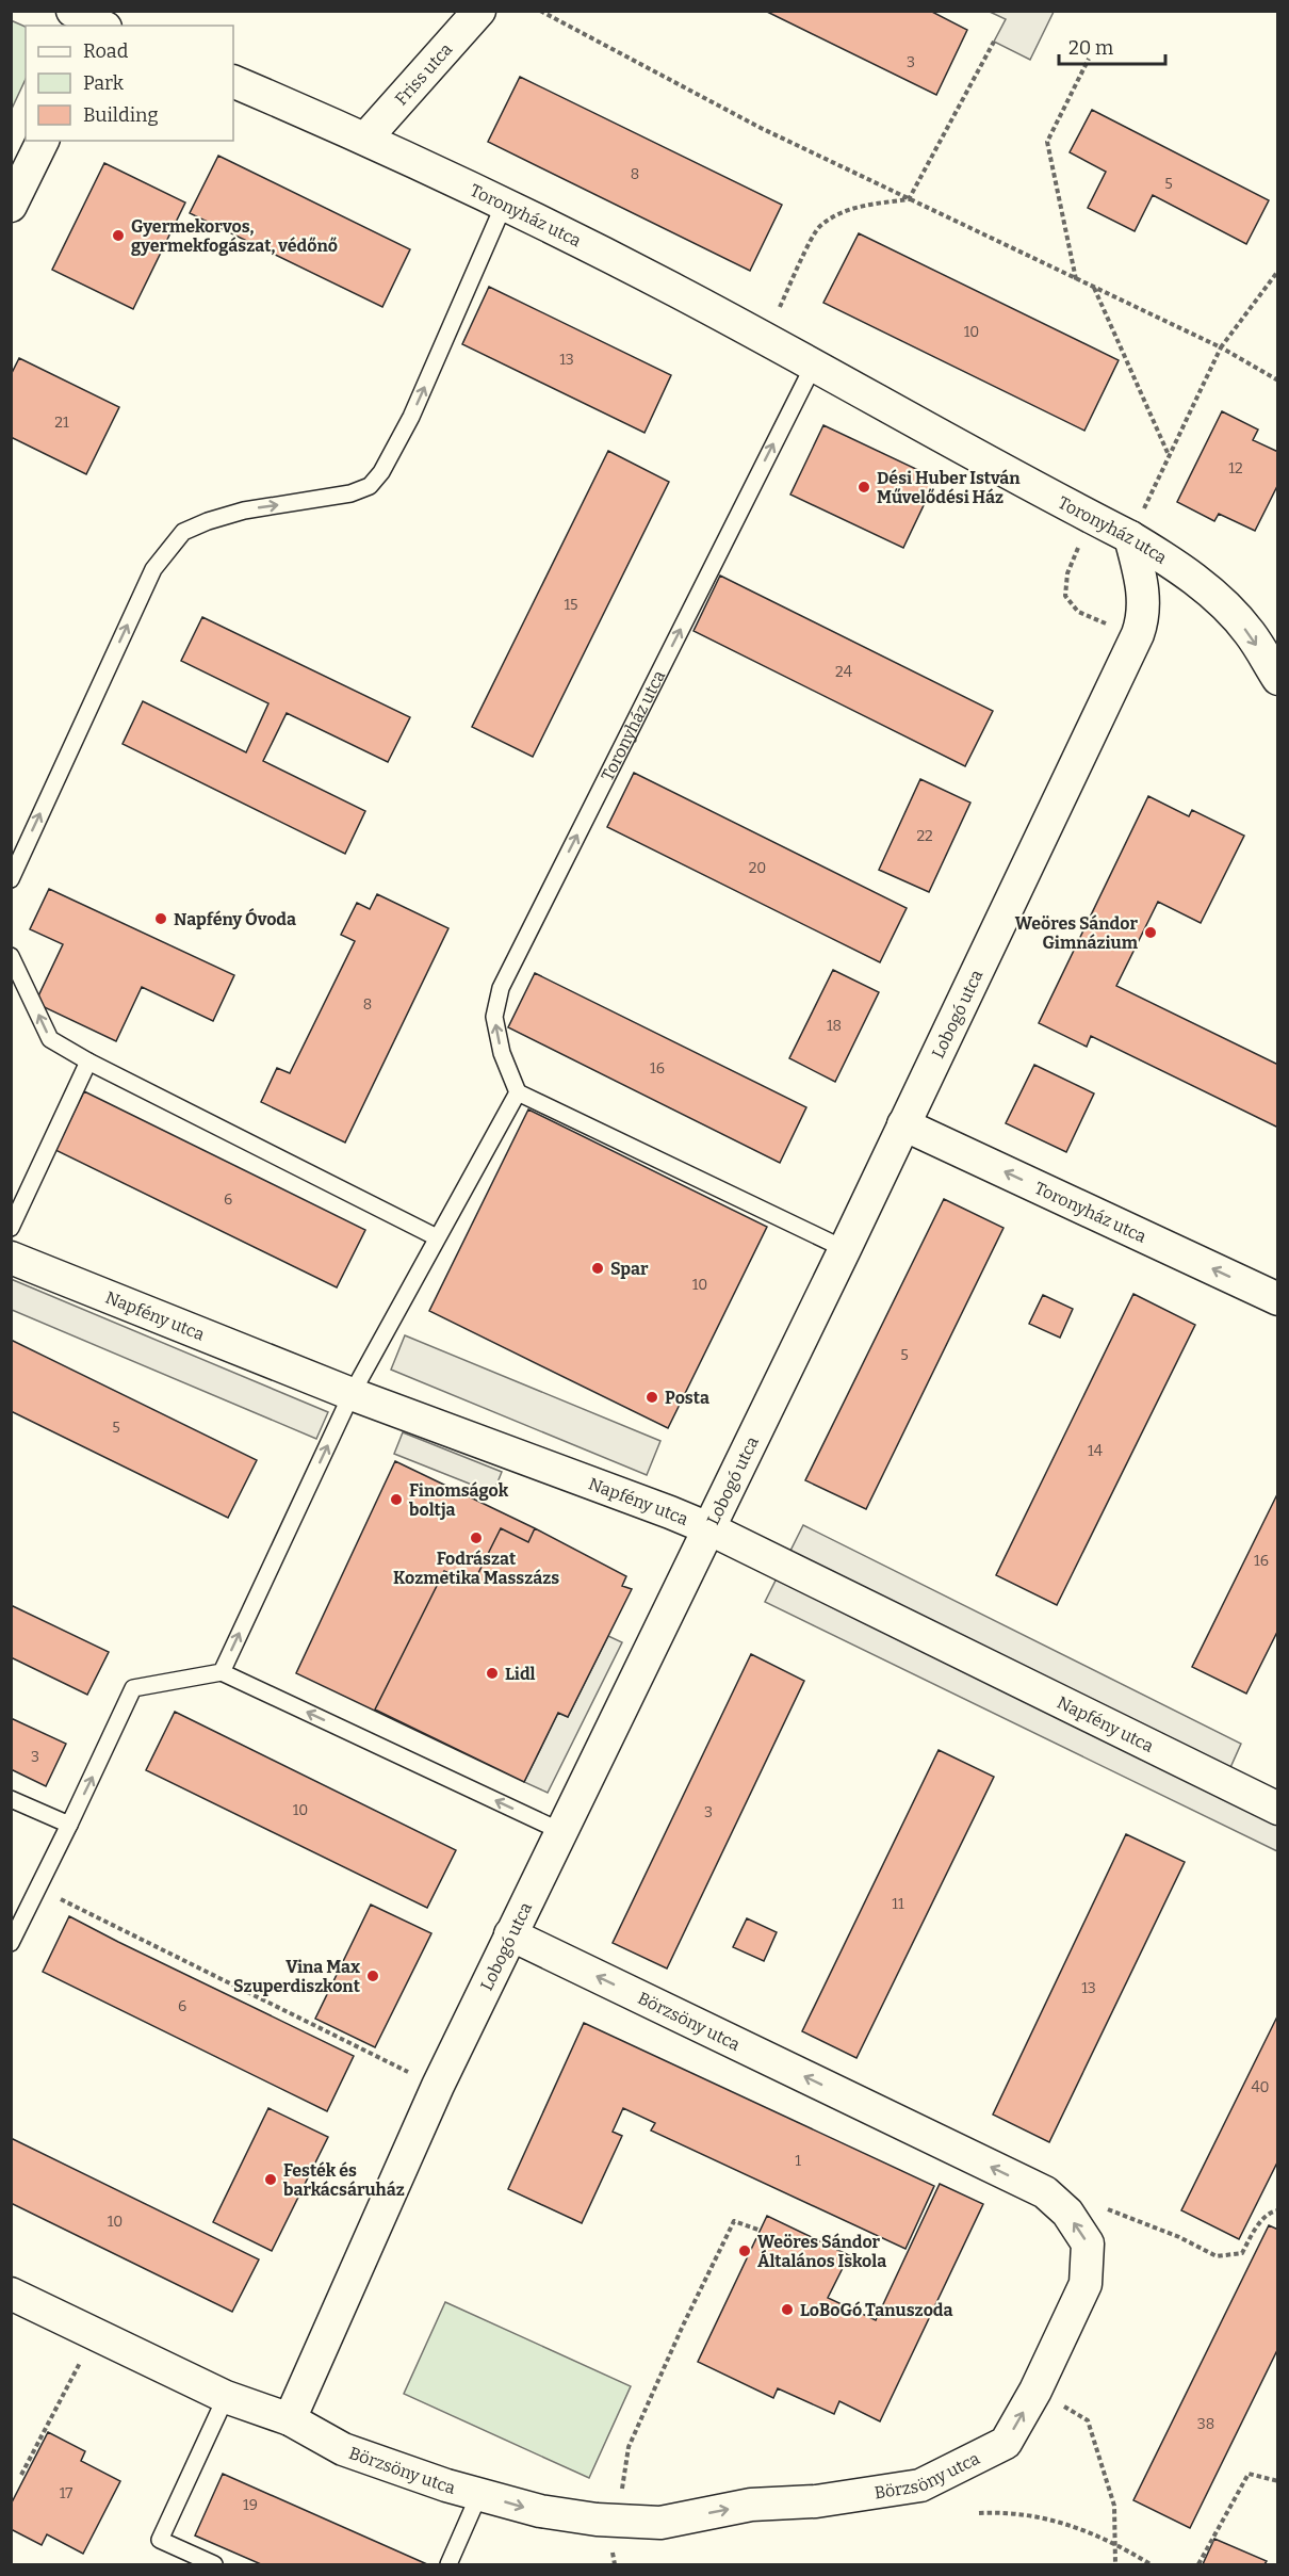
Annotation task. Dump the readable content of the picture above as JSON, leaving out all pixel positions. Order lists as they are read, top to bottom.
{
  "streets": {
    "street": [
      "Friss utca",
      "Toronyház utca",
      "Lobogó utca",
      "Napfény utca",
      "Börzsöny utca"
    ]
  },
  "crossings": [
    ["Friss utca", "Toronyház utca"],
    ["Toronyház utca", "Lobogó utca"],
    ["Lobogó utca", "Napfény utca"],
    ["Lobogó utca", "Börzsöny utca"]
  ],
  "places": [
    "Gyermekorvos, gyermekfogászat, védőnő",
    "Dési Huber István Művelődési Ház",
    "Napfény Óvoda",
    "Weöres Sándor Gimnázium",
    "Spar",
    "Posta",
    "Finomságok boltja",
    "Fodrászat Kozmetika Masszázs",
    "Lidl",
    "Vina Max Szuperdiszkont",
    "Festék és barkácsáruház",
    "Weöres Sándor Általános Iskola",
    "LoBoGó Tanuszoda"
  ],
  "house_numbers": [
    "3",
    "8",
    "5",
    "10",
    "13",
    "21",
    "12",
    "15",
    "24",
    "22",
    "20",
    "8",
    "18",
    "16",
    "6",
    "10",
    "5",
    "5",
    "14",
    "16",
    "3",
    "10",
    "3",
    "11",
    "13",
    "6",
    "40",
    "1",
    "10",
    "38",
    "17",
    "19"
  ],
  "legend": ["Road", "Park", "Building"],
  "scale_bar": "20 m"
}
